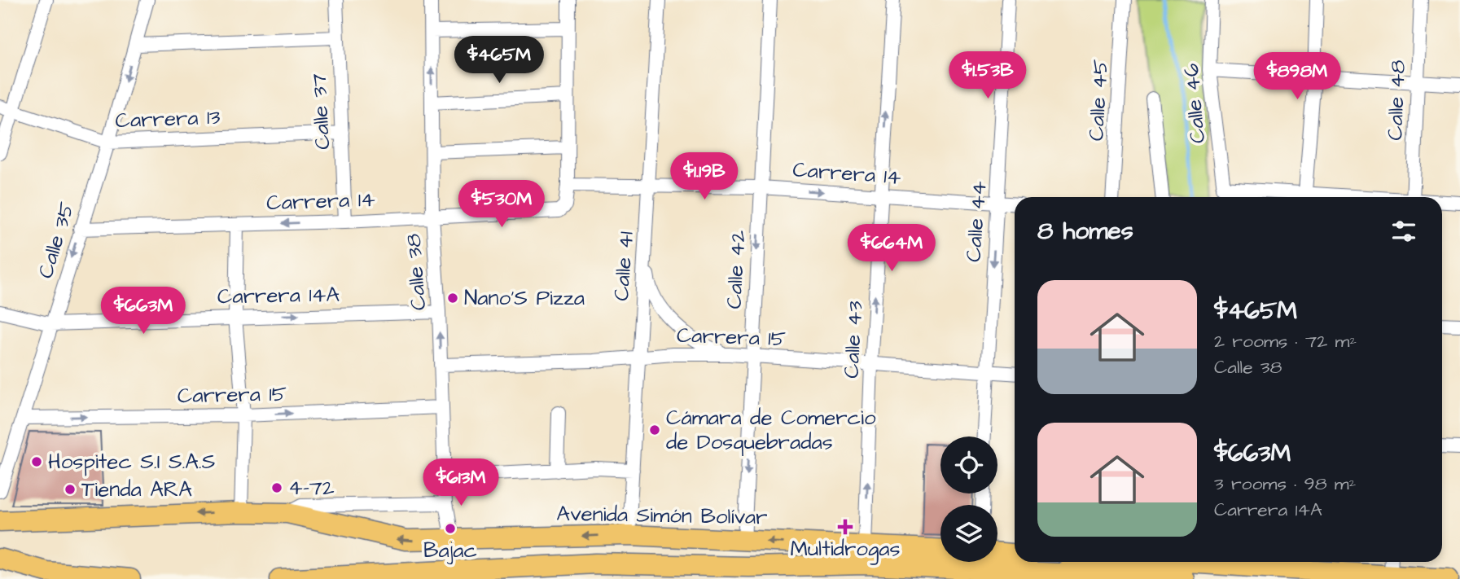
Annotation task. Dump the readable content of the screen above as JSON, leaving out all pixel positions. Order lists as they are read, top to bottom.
{
  "streets": {
    "main road": ["Avenida Simón Bolívar"],
    "street": [
      "Calle 45",
      "Calle 48",
      "Calle 46",
      "Calle 37",
      "Carrera 13",
      "Carrera 14",
      "Calle 44",
      "Calle 35",
      "Calle 41",
      "Calle 42",
      "Calle 38",
      "Carrera 14A",
      "Carrera 15",
      "Calle 43"
    ]
  },
  "crossings": [
    ["Calle 37", "Carrera 13"],
    ["Calle 37", "Carrera 14"],
    ["Carrera 13", "Calle 35"],
    ["Carrera 14", "Calle 44"],
    ["Carrera 14", "Calle 35"],
    ["Carrera 14", "Calle 41"],
    ["Carrera 14", "Calle 42"],
    ["Carrera 14", "Calle 38"],
    ["Carrera 14", "Calle 43"],
    ["Calle 44", "Carrera 15"],
    ["Calle 35", "Carrera 14A"],
    ["Calle 35", "Carrera 15"],
    ["Calle 41", "Carrera 15"],
    ["Calle 41", "Avenida Simón Bolívar"],
    ["Calle 42", "Carrera 15"],
    ["Calle 42", "Avenida Simón Bolívar"],
    ["Calle 38", "Carrera 14A"],
    ["Calle 38", "Carrera 15"],
    ["Calle 38", "Avenida Simón Bolívar"],
    ["Carrera 15", "Calle 43"],
    ["Calle 43", "Avenida Simón Bolívar"]
  ],
  "one_way": [
    "Calle 44",
    "Calle 42",
    "Carrera 14A",
    "Calle 43"
  ],
  "places": {
    "other": [
      "Nano'S Pizza",
      "Cámara de Comercio de Dosquebradas",
      "Hospitec S.I S.A.S",
      "4-72",
      "Tienda ARA",
      "Bajac"
    ],
    "health": ["Multidrogas"]
  },
  "page": {
    "price": [
      "$465M",
      "$1.53B",
      "$898M",
      "$1.19B",
      "$530M",
      "$664M",
      "$663M",
      "$613M"
    ],
    "heading": "8 homes",
    "list": [
      {
        "name": "$465M",
        "note": "2 rooms · 72 m² · Calle 38"
      },
      {
        "name": "$663M",
        "note": "3 rooms · 98 m² · Carrera 14A"
      }
    ]
  }
}
